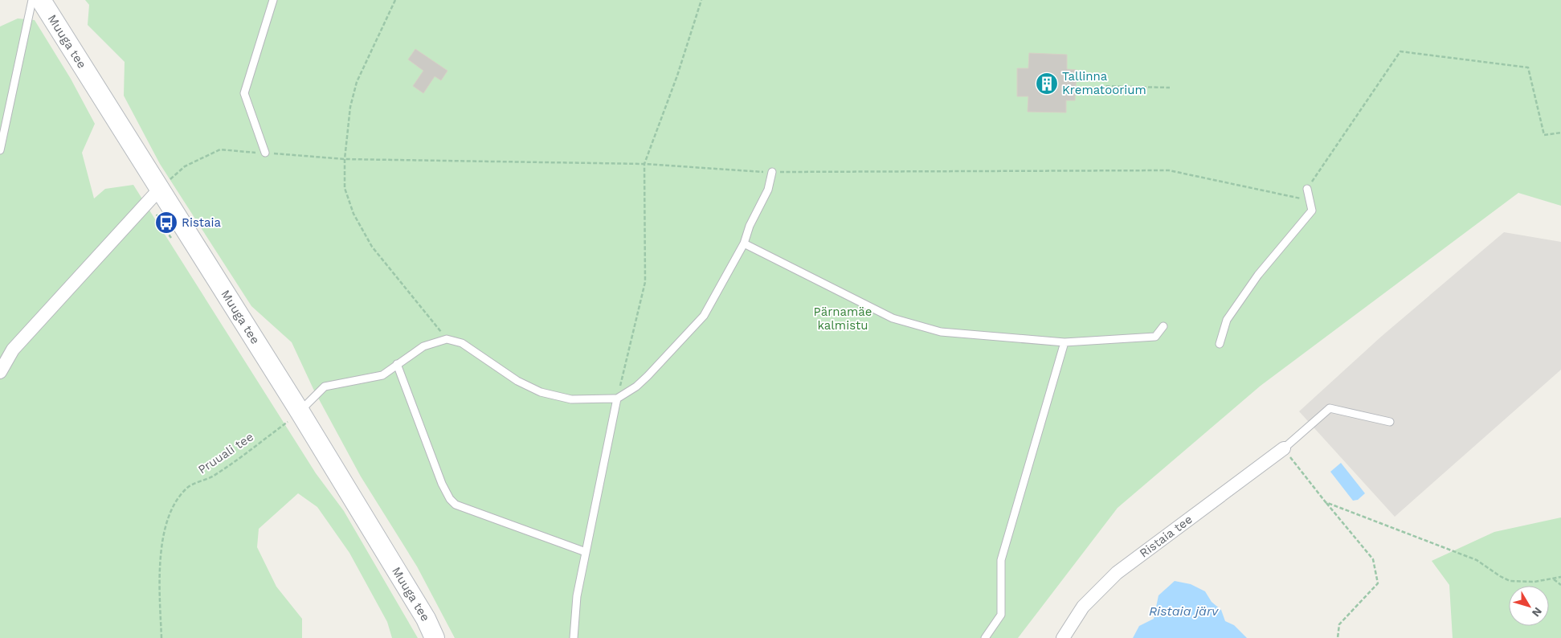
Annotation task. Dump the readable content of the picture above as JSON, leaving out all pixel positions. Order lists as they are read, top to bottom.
{
  "streets": {
    "main road": ["Muuga tee"],
    "street": ["Ristaia tee"],
    "path": ["Pruuali tee"]
  },
  "crossings": [
    ["Muuga tee", "Pruuali tee"]
  ],
  "water": ["Ristaia järv"],
  "parks": ["Pärnamäe kalmistu"],
  "places": {
    "building": ["Tallinna Krematoorium"],
    "bus stop": ["Ristaia"]
  },
  "north": "bottom right"
}
